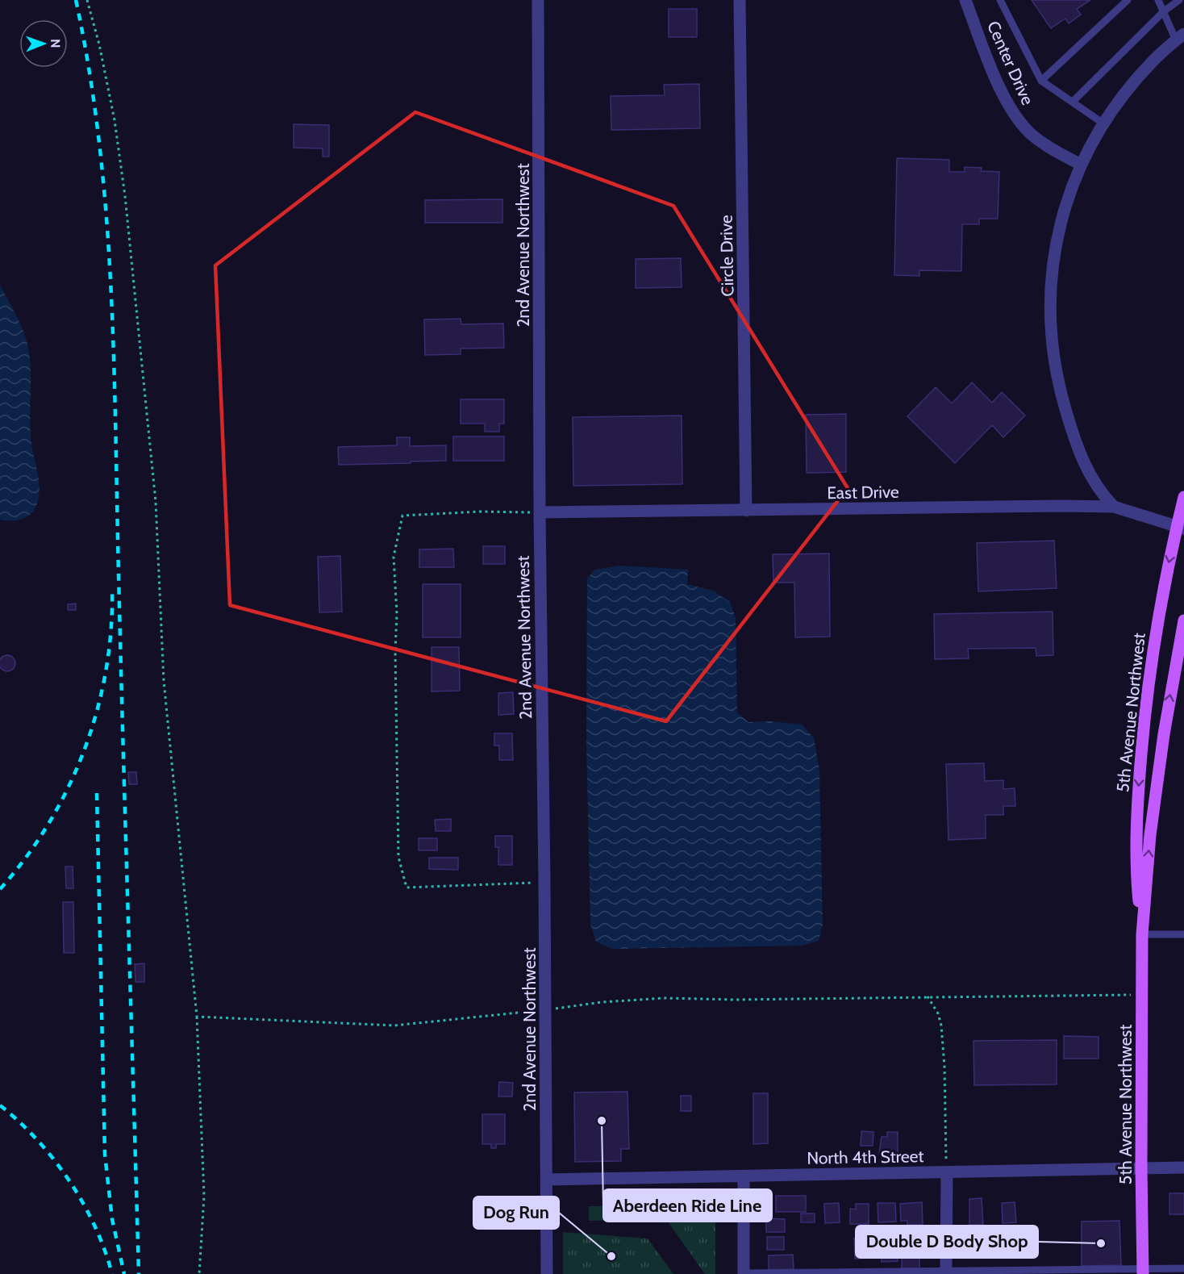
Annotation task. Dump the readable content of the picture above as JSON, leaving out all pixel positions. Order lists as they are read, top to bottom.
{
  "streets": {
    "main road": ["5th Avenue Northwest"],
    "street": [
      "Center Drive",
      "2nd Avenue Northwest",
      "Circle Drive",
      "East Drive",
      "North 4th Street"
    ]
  },
  "crossings": [
    ["2nd Avenue Northwest", "East Drive"],
    ["2nd Avenue Northwest", "North 4th Street"],
    ["Circle Drive", "East Drive"],
    ["East Drive", "5th Avenue Northwest"],
    ["5th Avenue Northwest", "North 4th Street"]
  ],
  "places": ["Aberdeen Ride Line", "Double D Body Shop", "Dog Run"],
  "north": "right"
}
